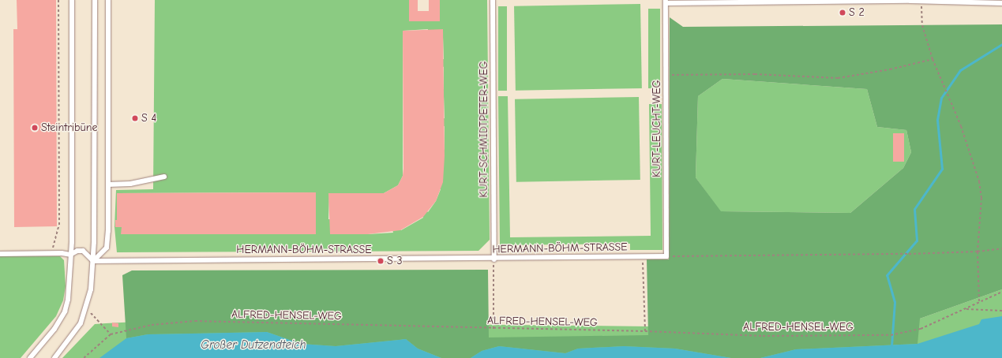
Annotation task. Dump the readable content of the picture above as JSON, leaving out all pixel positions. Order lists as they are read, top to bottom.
{
  "streets": {
    "lane": ["KURT-LEUCHT-WEG", "KURT-SCHMIDTPETER-WEG", "HERMANN-BÖHM-STRASSE"],
    "path": ["ALFRED-HENSEL-WEG"]
  },
  "crossings": [
    ["KURT-LEUCHT-WEG", "HERMANN-BÖHM-STRASSE"],
    ["KURT-SCHMIDTPETER-WEG", "HERMANN-BÖHM-STRASSE"]
  ],
  "water": ["Großer Dutzendteich"],
  "places": [
    "S 2",
    "S 4",
    "Steintribüne",
    "S 3"
  ]
}
